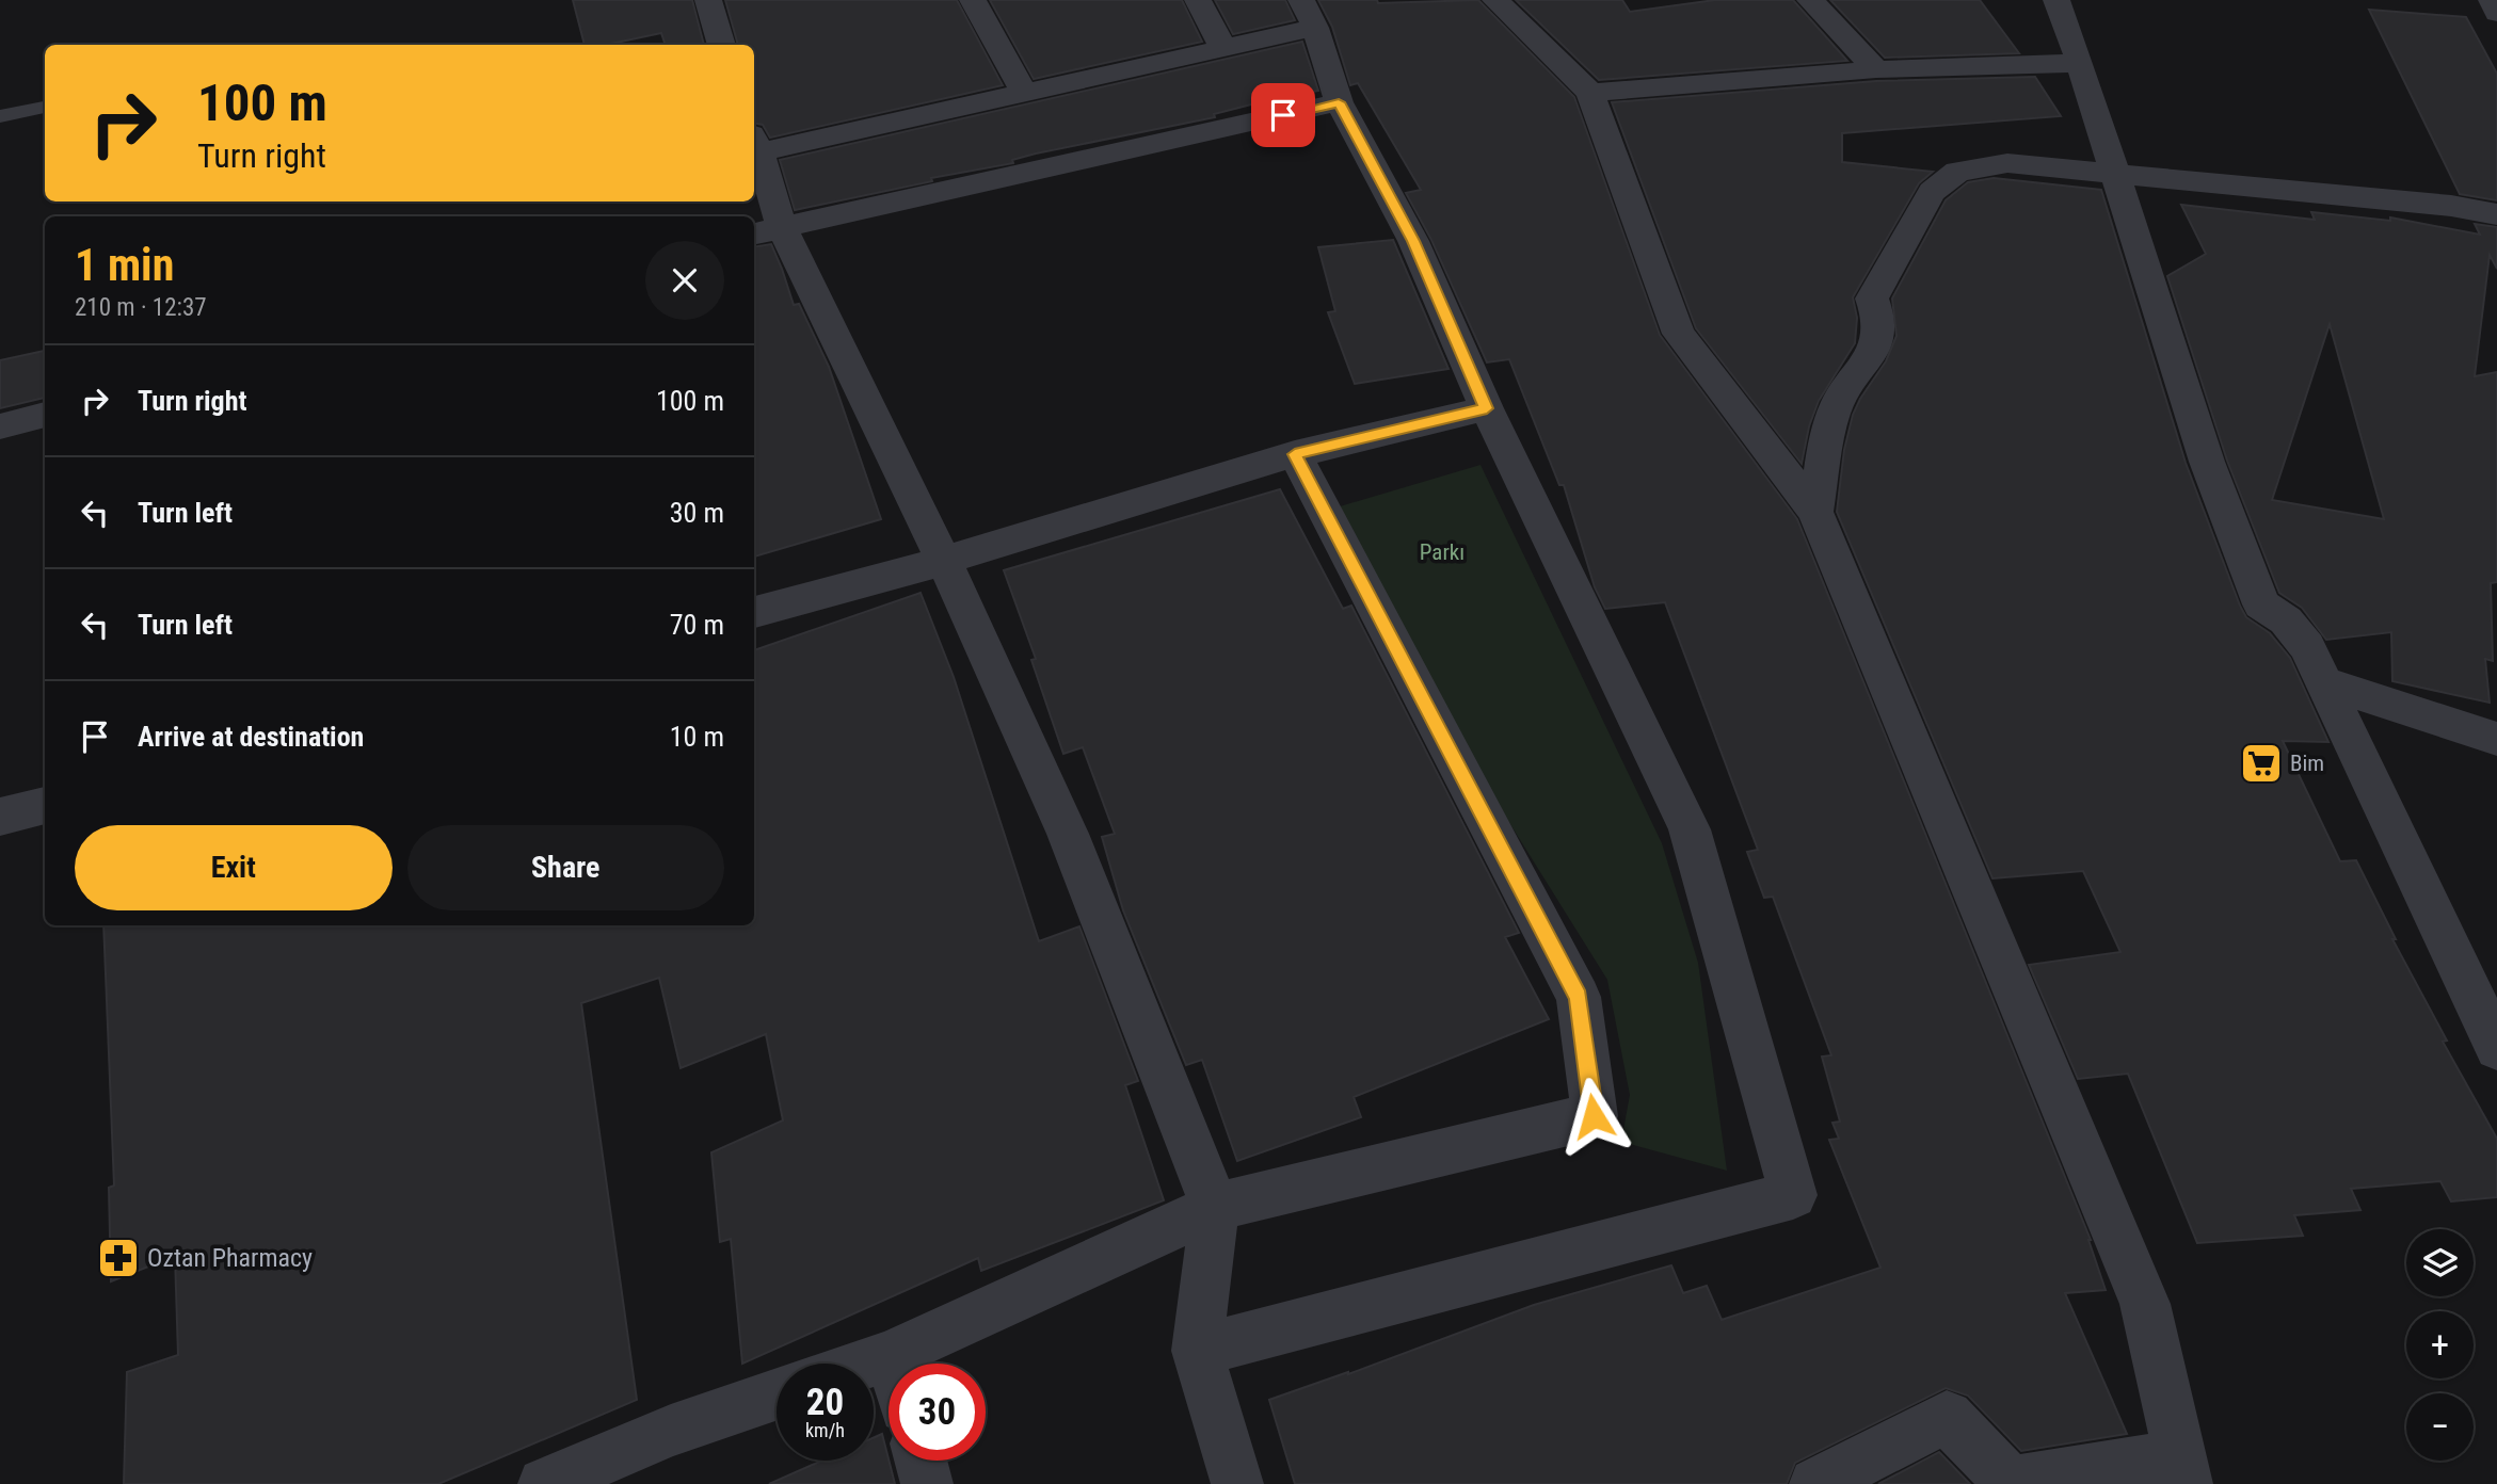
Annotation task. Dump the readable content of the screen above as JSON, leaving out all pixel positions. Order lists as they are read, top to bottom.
{
  "parks": ["Parkı"],
  "places": {
    "supermarket": ["Bim"],
    "pharmacy": ["Oztan Pharmacy"]
  },
  "page": {
    "turn": ["100 m", "Turn right"],
    "heading": ["1 min", "210 m · 12:37"],
    "list": [
      {
        "name": "Turn right",
        "value": "100 m"
      },
      {
        "name": "Turn left",
        "value": "30 m"
      },
      {
        "name": "Turn left",
        "value": "70 m"
      },
      {
        "name": "Arrive at destination",
        "value": "10 m"
      }
    ],
    "buttons": ["Exit", "Share"],
    "map_buttons": ["+", "−"],
    "speed": "20 km/h",
    "limit": "30"
  }
}
